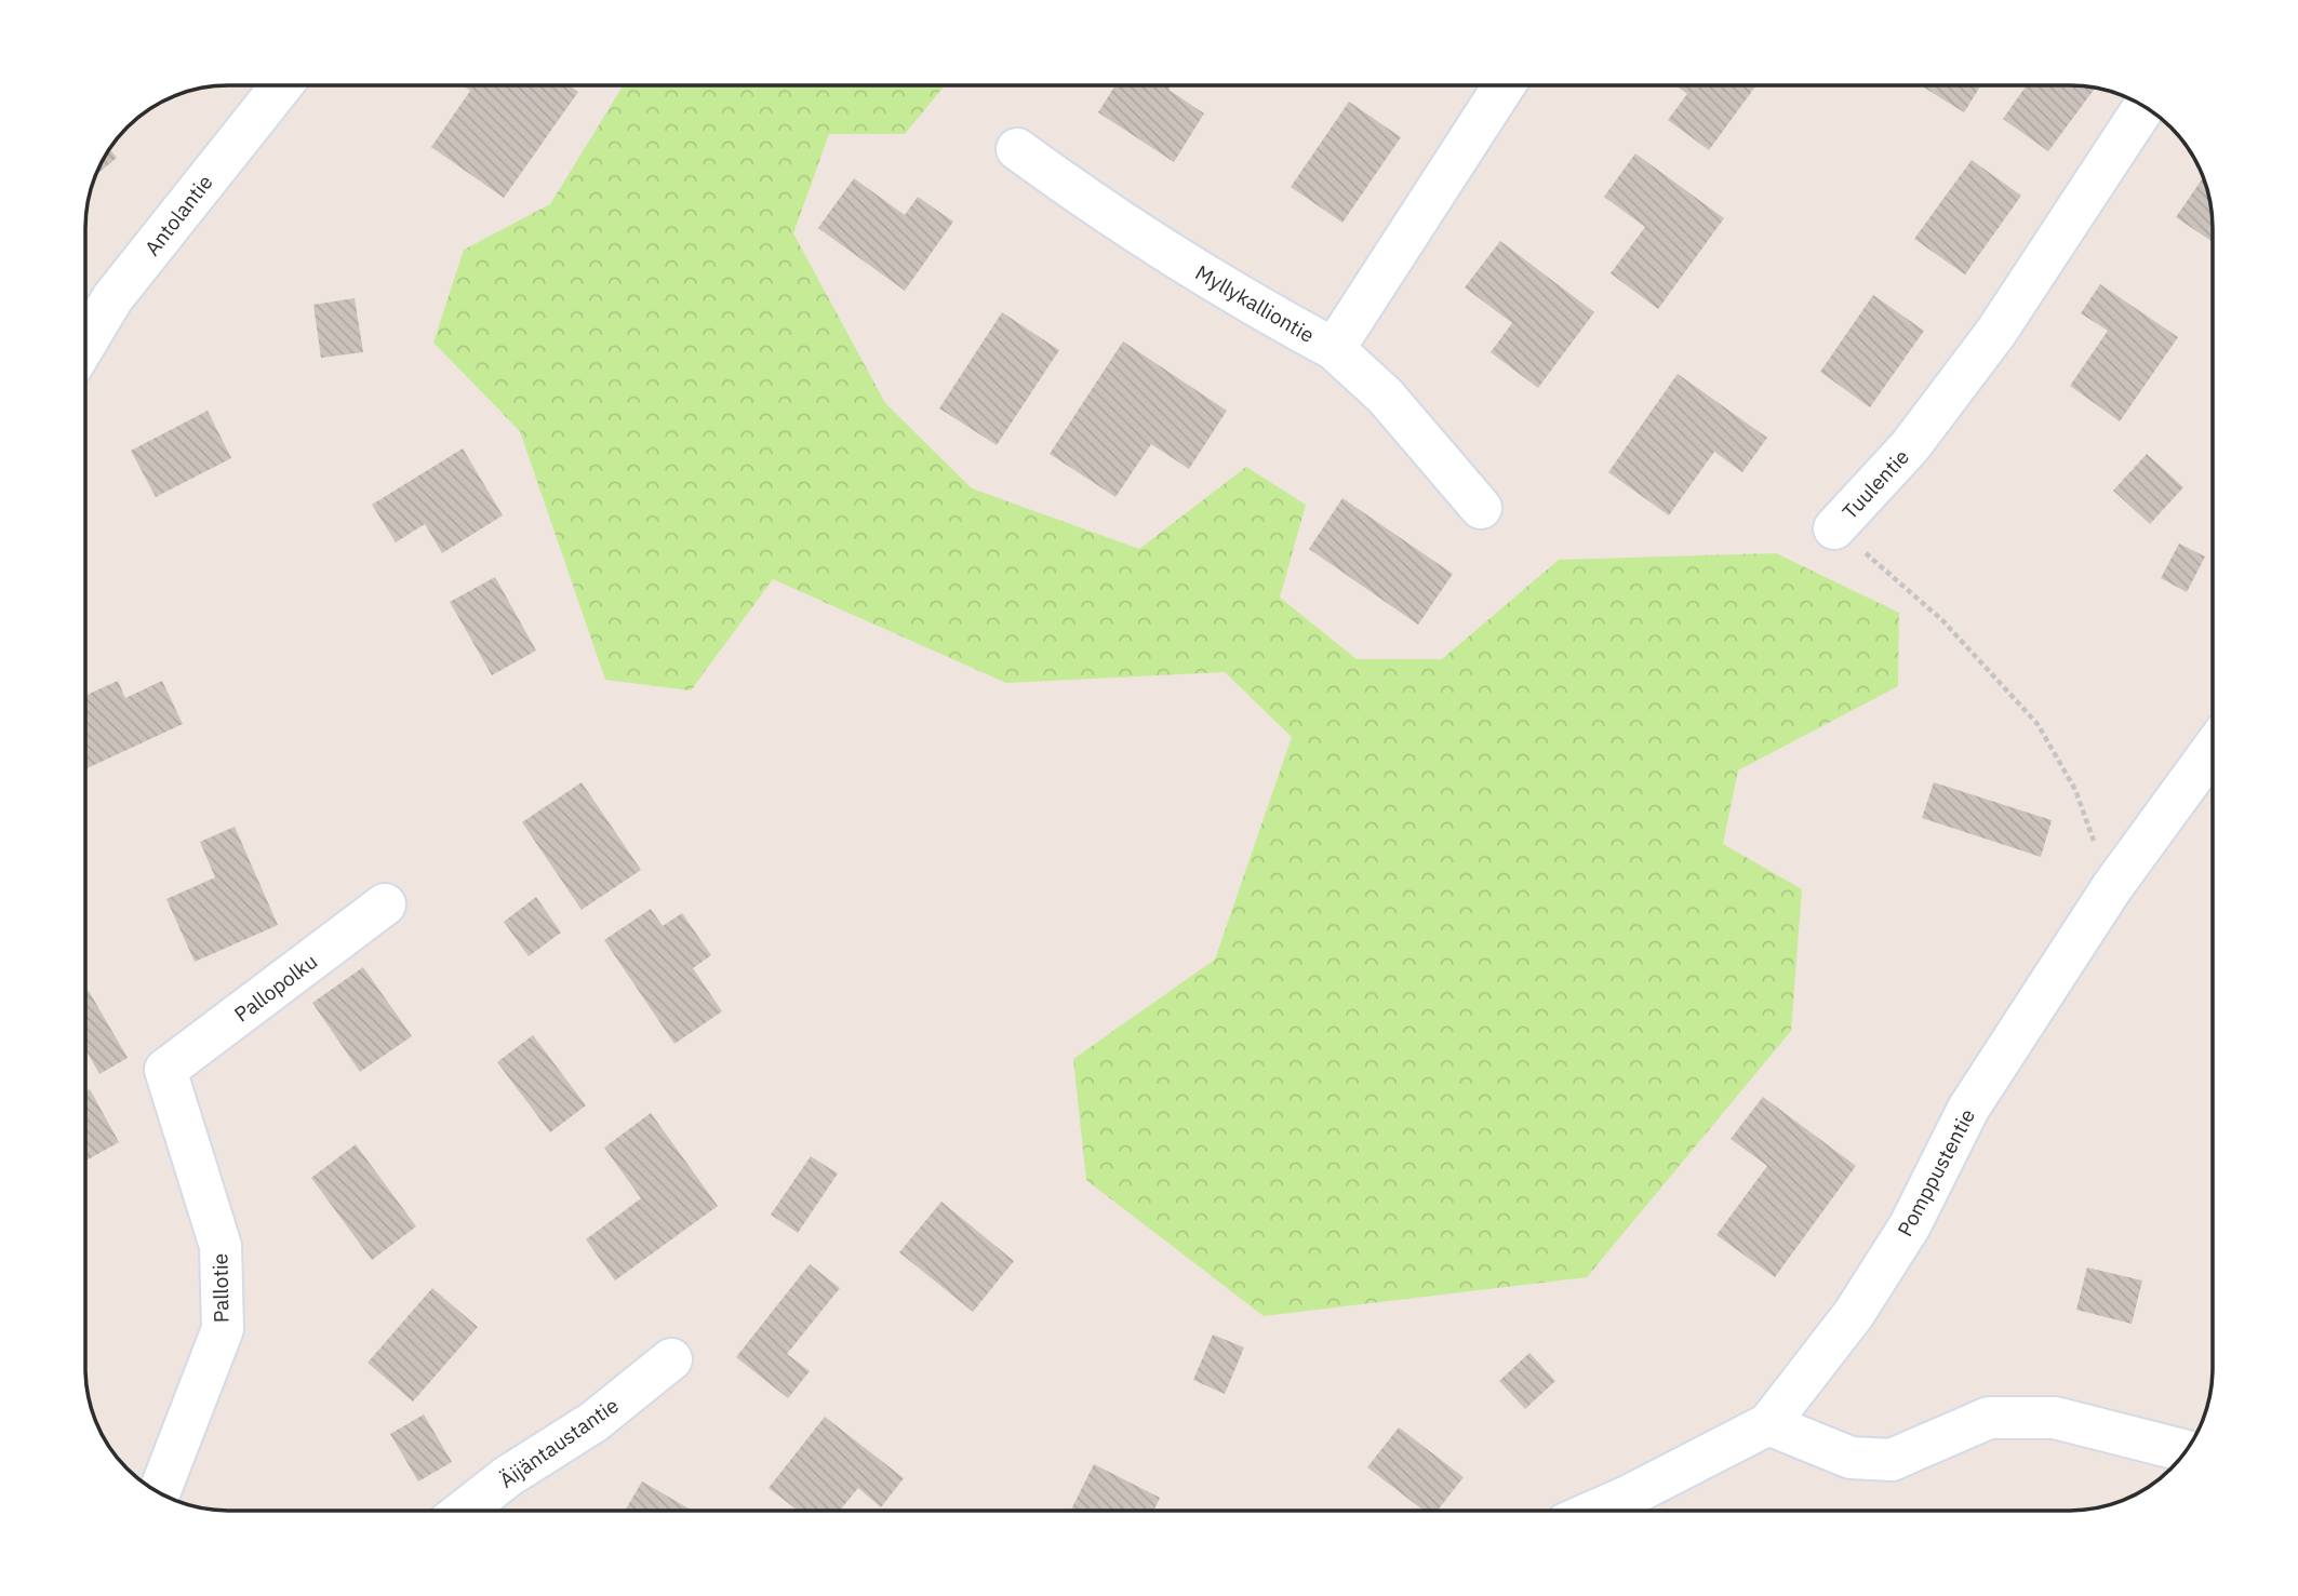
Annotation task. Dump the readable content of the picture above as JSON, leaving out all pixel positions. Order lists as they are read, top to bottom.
{
  "streets": {
    "street": [
      "Antolantie",
      "Myllykalliontie",
      "Tuulentie",
      "Pallopolku",
      "Pomppustentie",
      "Pallotie",
      "Äijäntaustantie"
    ]
  },
  "crossings": [
    ["Tuulentie", "Pomppustentie"],
    ["Pallopolku", "Pallotie"]
  ]
}
